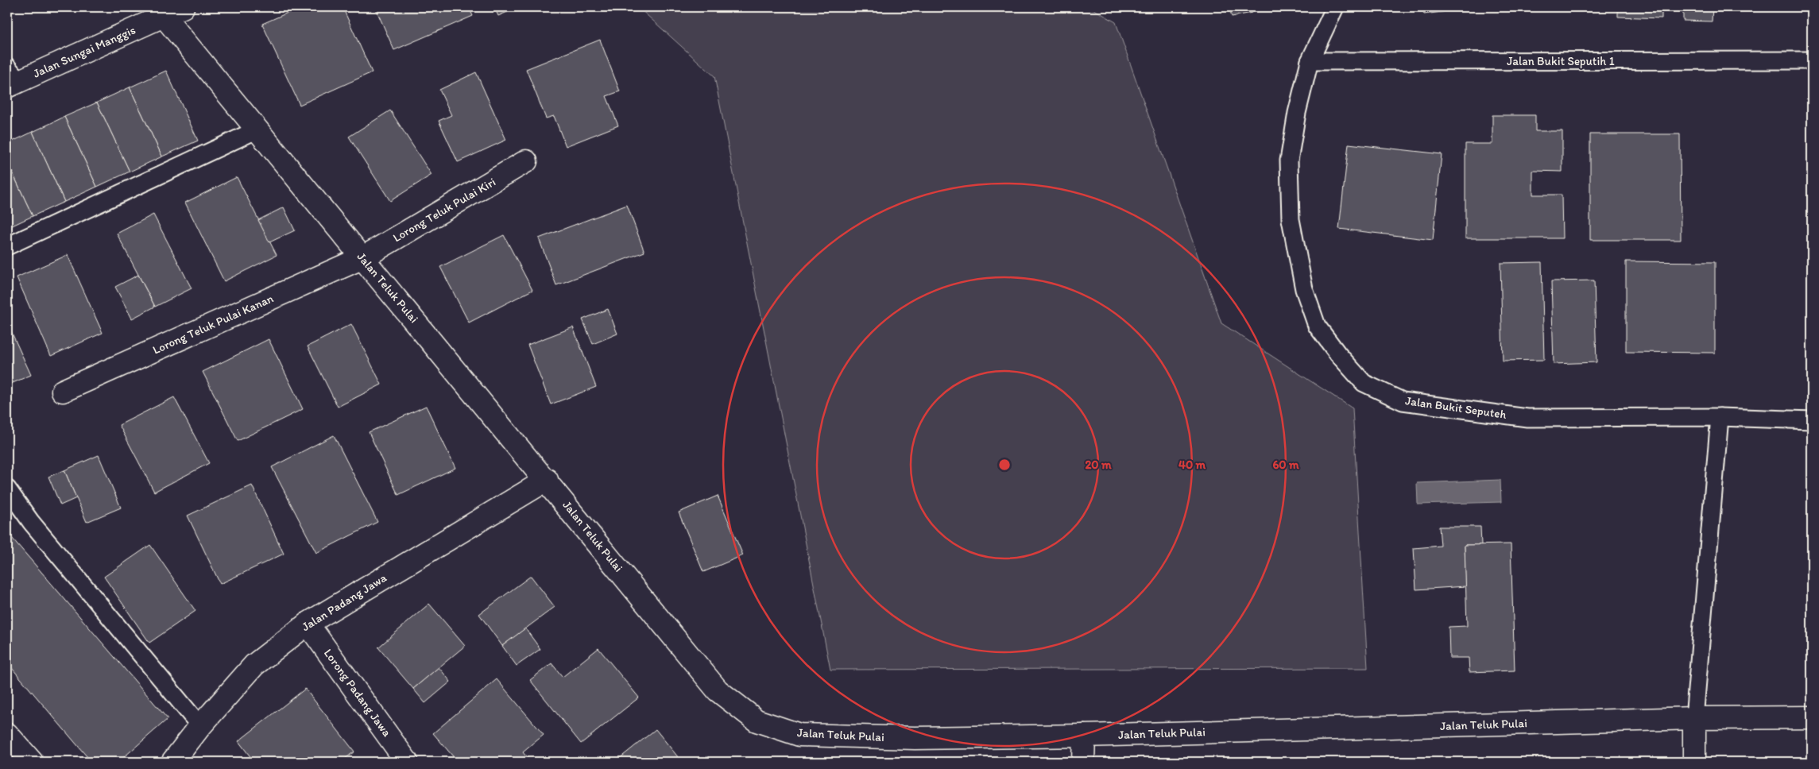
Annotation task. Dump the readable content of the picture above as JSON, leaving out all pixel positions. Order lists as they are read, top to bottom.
{
  "streets": {
    "street": [
      "Jalan Sungai Manggis",
      "Lorong Teluk Pulai Kiri",
      "Jalan Teluk Pulai",
      "Lorong Teluk Pulai Kanan",
      "Jalan Padang Jawa",
      "Lorong Padang Jawa"
    ],
    "lane": ["Jalan Bukit Seputih 1", "Jalan Bukit Seputeh"]
  },
  "crossings": [
    ["Jalan Sungai Manggis", "Jalan Teluk Pulai"],
    ["Jalan Bukit Seputih 1", "Jalan Bukit Seputeh"],
    ["Lorong Teluk Pulai Kiri", "Jalan Teluk Pulai"],
    ["Lorong Teluk Pulai Kiri", "Lorong Teluk Pulai Kanan"],
    ["Jalan Teluk Pulai", "Lorong Teluk Pulai Kanan"],
    ["Jalan Teluk Pulai", "Jalan Padang Jawa"],
    ["Jalan Padang Jawa", "Lorong Padang Jawa"]
  ],
  "rings": ["20 m", "40 m", "60 m"]
}
